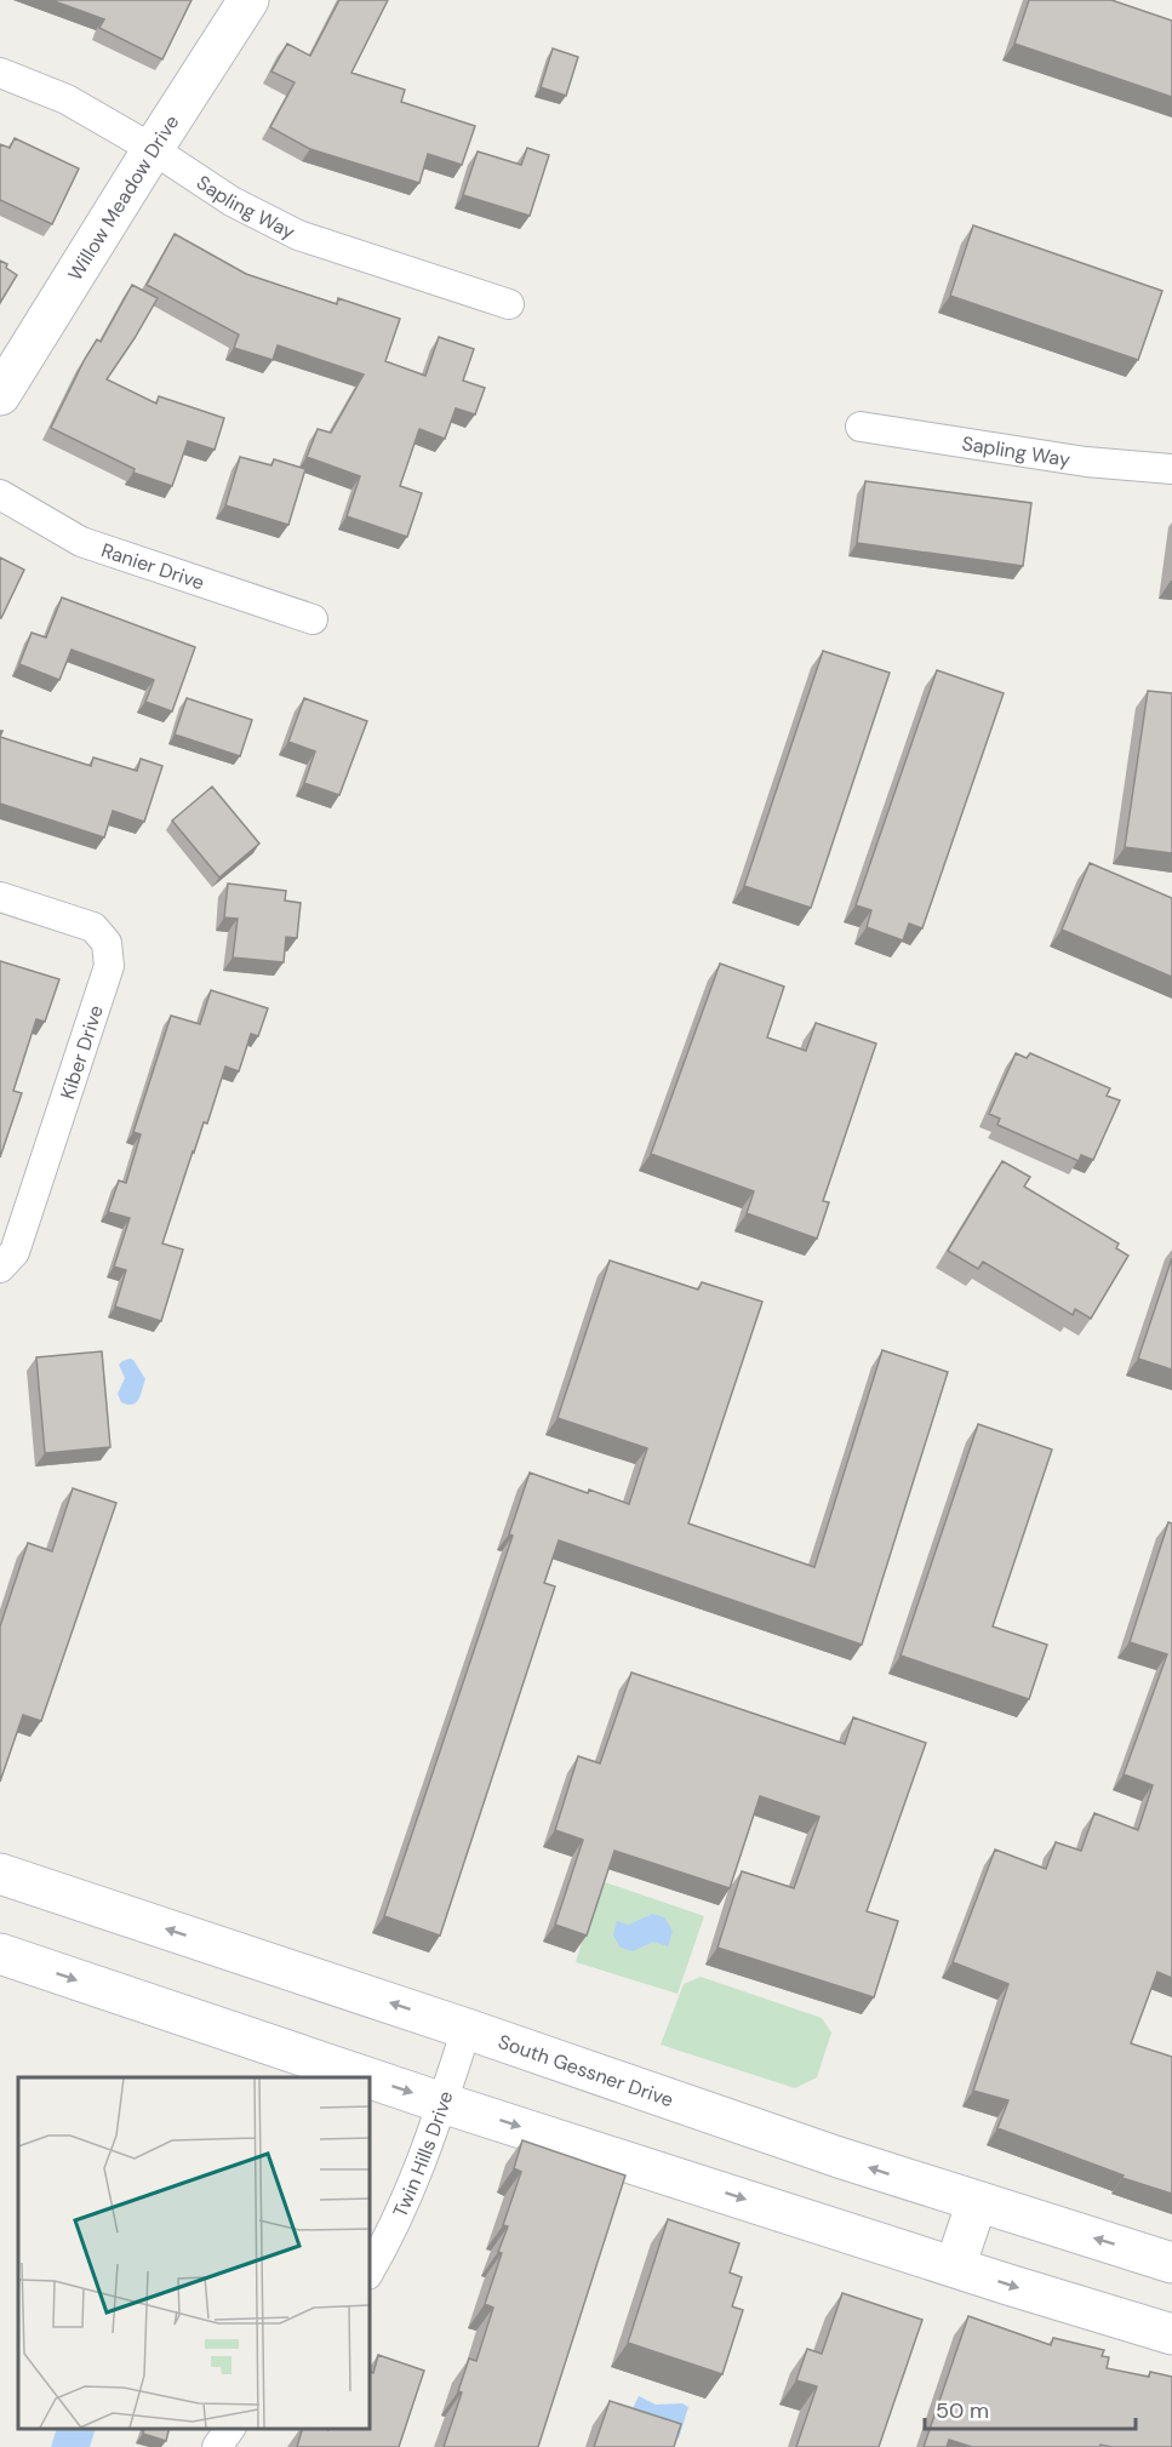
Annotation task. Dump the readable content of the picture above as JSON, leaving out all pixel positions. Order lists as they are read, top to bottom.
{
  "streets": {
    "main road": ["Willow Meadow Drive", "South Gessner Drive"],
    "street": [
      "Sapling Way",
      "Ranier Drive",
      "Kiber Drive",
      "Twin Hills Drive"
    ]
  },
  "crossings": [
    ["Willow Meadow Drive", "Sapling Way"],
    ["South Gessner Drive", "Twin Hills Drive"]
  ],
  "scale_bar": "50 m"
}
